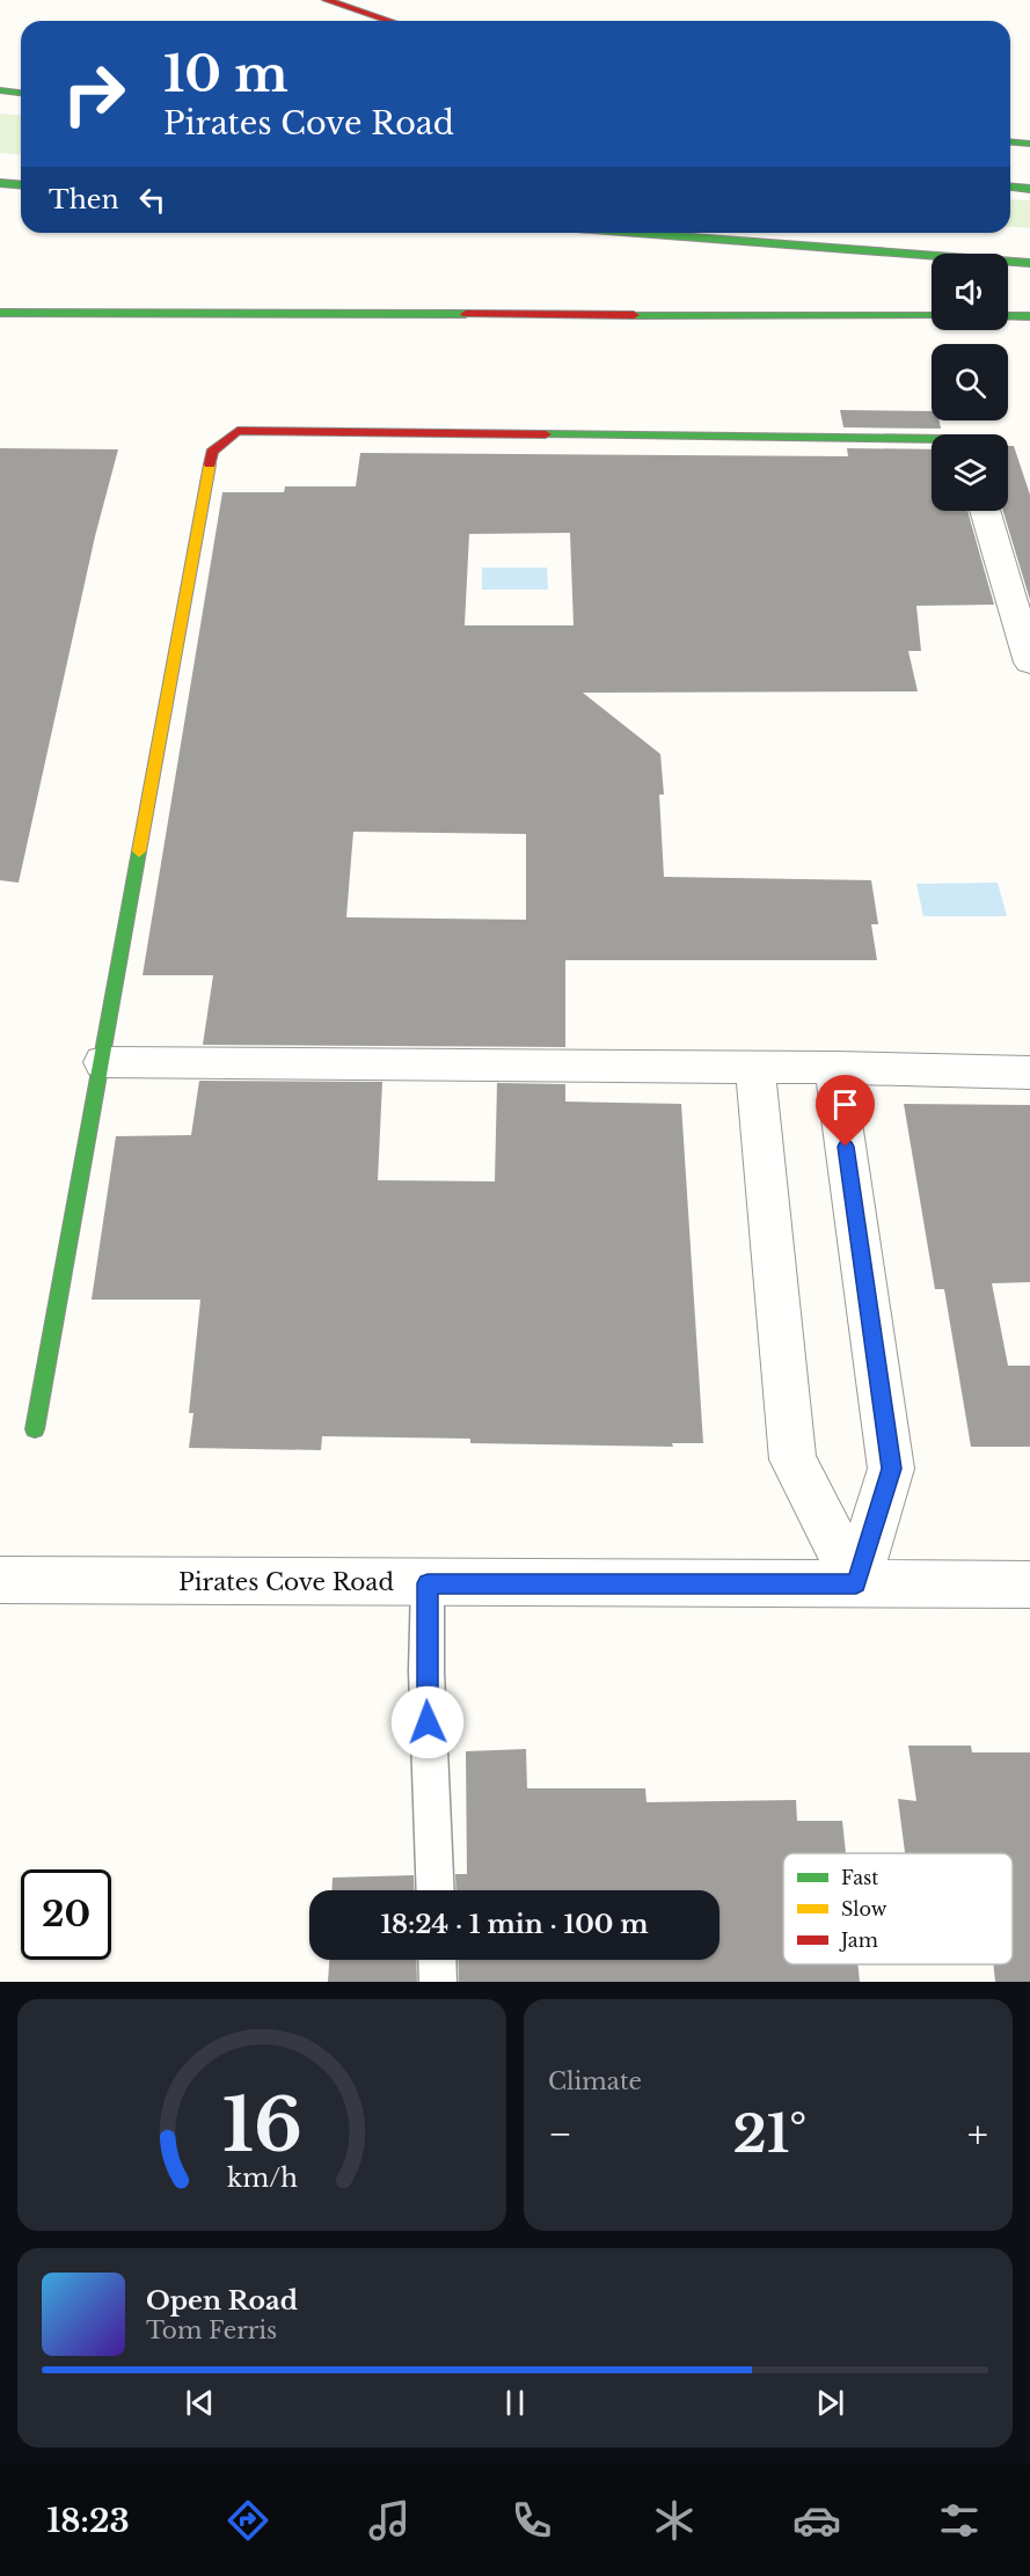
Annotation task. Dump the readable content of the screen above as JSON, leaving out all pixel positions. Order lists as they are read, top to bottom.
{
  "streets": {
    "street": ["Pirates Cove Road"]
  },
  "legend": ["Fast", "Slow", "Jam"],
  "page": {
    "turn": ["10 m", "Pirates Cove Road"],
    "then": "Then",
    "limit": "20",
    "trip": "18:24 · 1 min · 100 m",
    "tile": "Climate",
    "heat": ["−", "21°", "+"],
    "song": ["Open Road", "Tom Ferris"],
    "tabs": "18:23",
    "gauge": ["16", "km/h"]
  }
}
